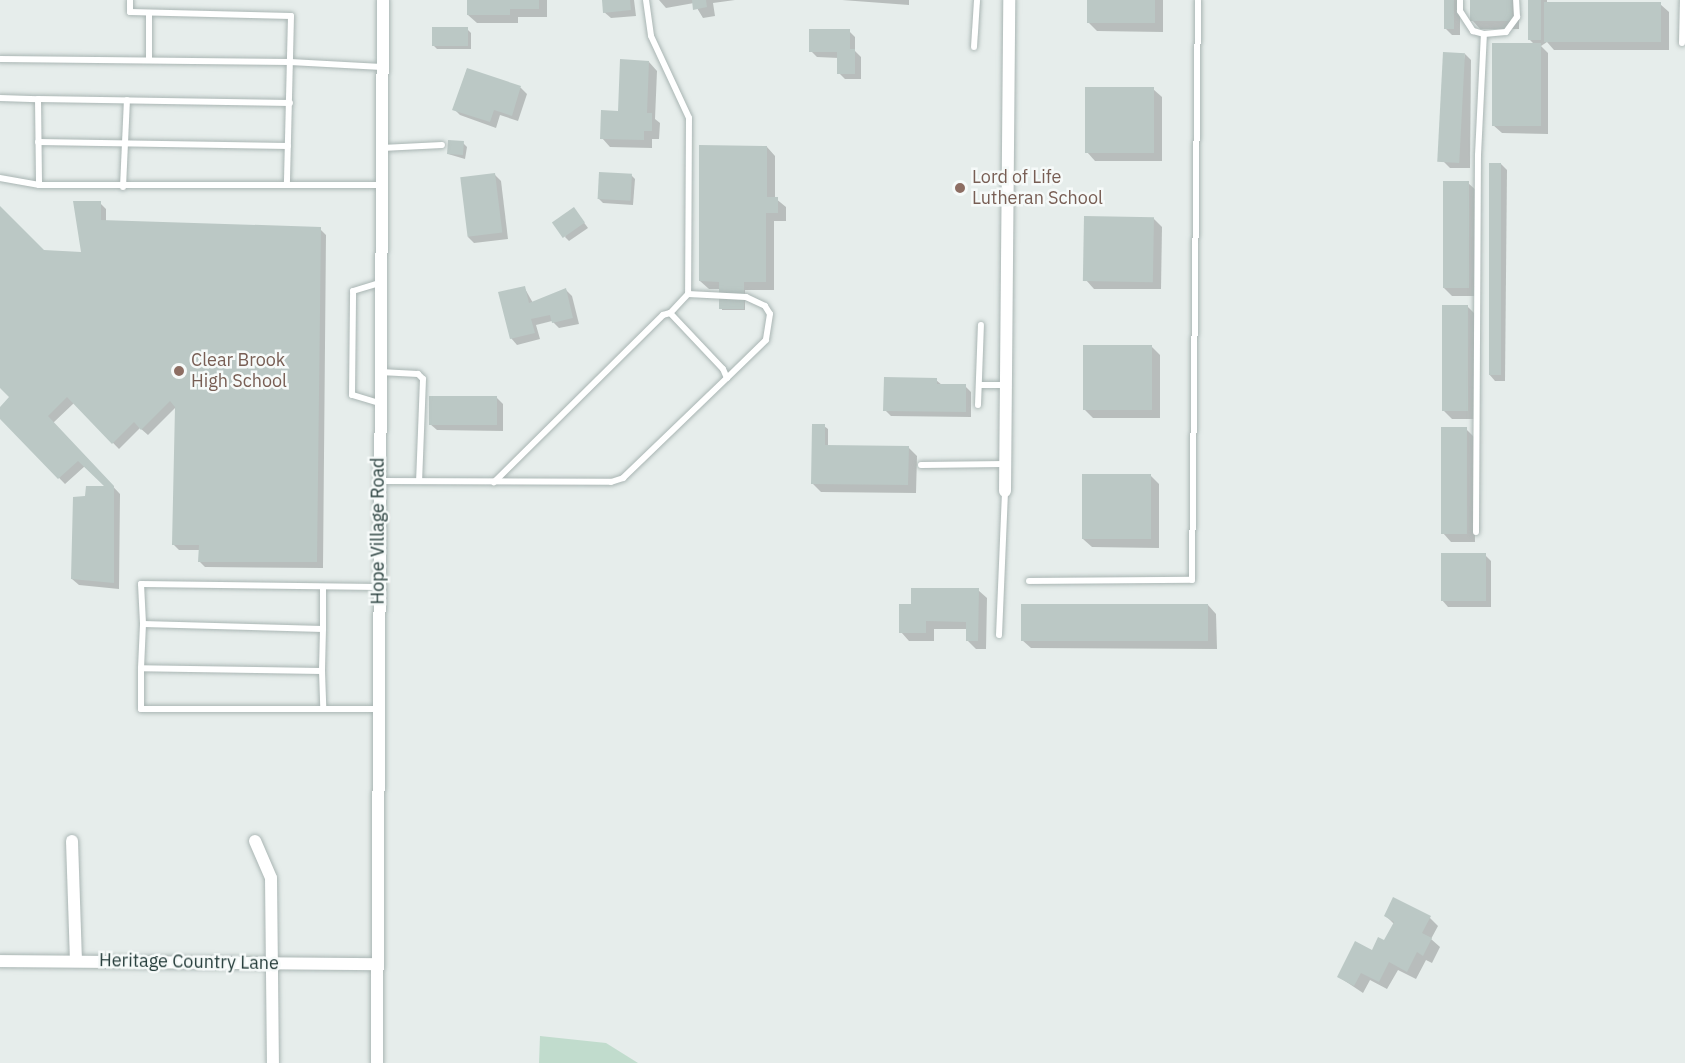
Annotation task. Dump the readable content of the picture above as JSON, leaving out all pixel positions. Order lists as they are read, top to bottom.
{
  "streets": {
    "street": ["Hope Village Road", "Heritage Country Lane"]
  },
  "crossings": [
    ["Hope Village Road", "Heritage Country Lane"]
  ],
  "places": ["Lord of Life Lutheran School", "Clear Brook High School"]
}
